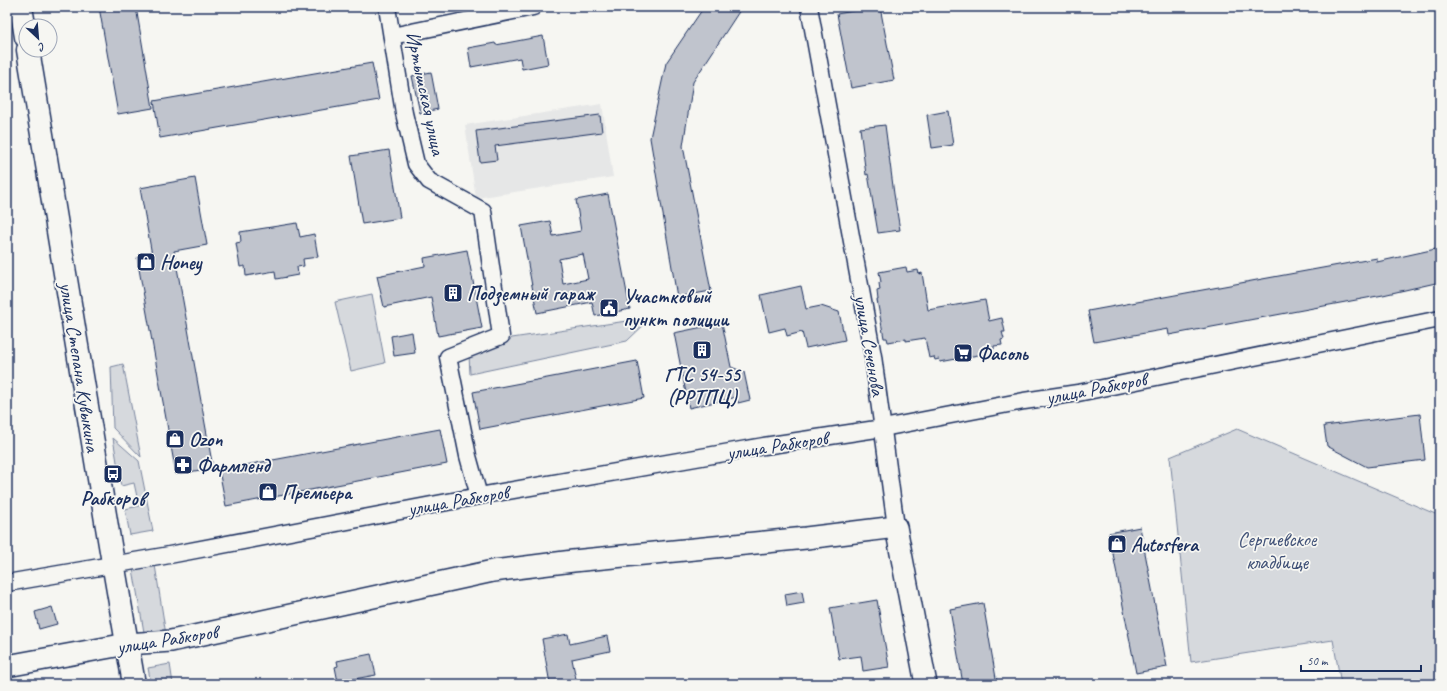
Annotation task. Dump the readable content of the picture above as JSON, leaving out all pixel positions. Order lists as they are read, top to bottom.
{
  "streets": {
    "main road": ["улица Степана Кувыкина"],
    "street": ["Иртышская улица", "улица Сеченова", "улица Рабкоров"]
  },
  "crossings": [
    ["Иртышская улица", "улица Рабкоров"],
    ["улица Сеченова", "улица Рабкоров"],
    ["улица Степана Кувыкина", "улица Рабкоров"]
  ],
  "parks": ["Сергиевское кладбище"],
  "places": {
    "shop": [
      "Honey",
      "Ozon",
      "Премьера",
      "Autosfera"
    ],
    "building": ["Подземный гараж", "ГТС 54-55 (РРТПЦ)"],
    "public building": ["Участковый пункт полиции"],
    "supermarket": ["Фасоль"],
    "pharmacy": ["Фармленд"],
    "bus stop": ["Рабкоров"]
  },
  "scale_bar": "50 m",
  "north": "bottom right"
}
